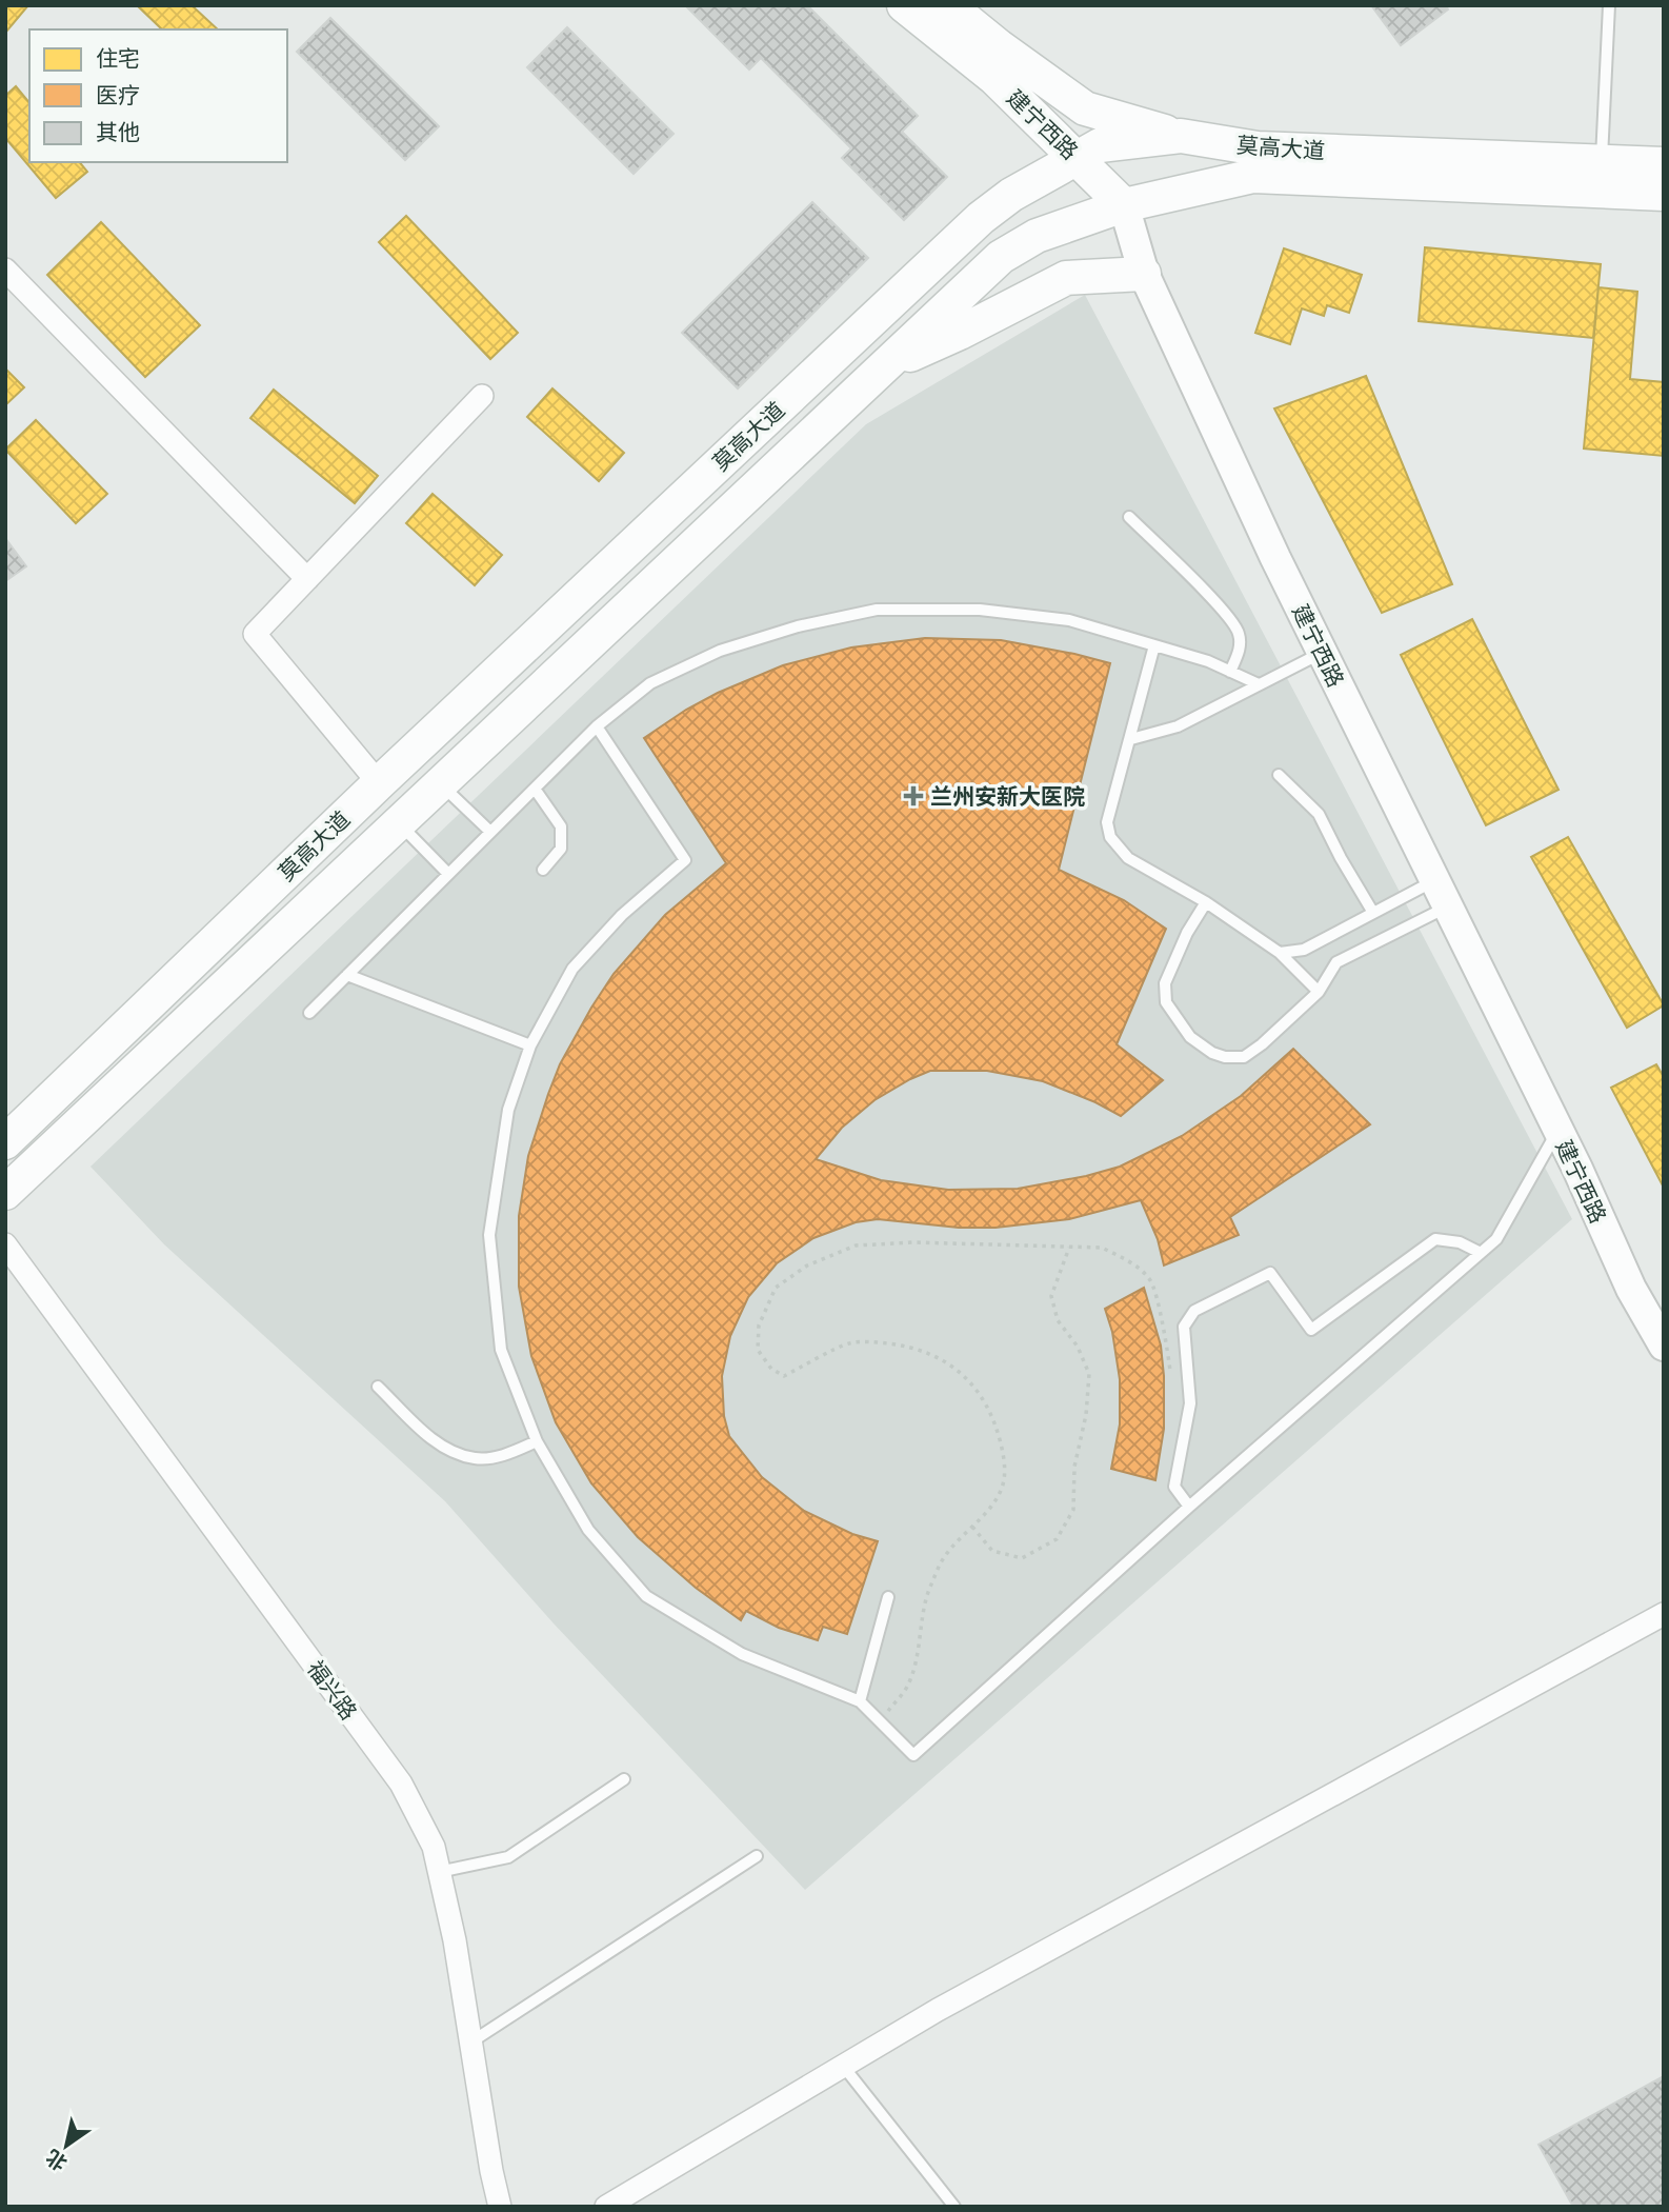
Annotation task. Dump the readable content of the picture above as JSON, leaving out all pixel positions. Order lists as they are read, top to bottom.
{
  "streets": {
    "main road": ["建宁西路", "莫高大道"],
    "street": ["福兴路"]
  },
  "crossings": [
    ["建宁西路", "莫高大道"]
  ],
  "places": {
    "health": ["兰州安新大医院"]
  },
  "legend": ["住宅", "医疗", "其他"],
  "north": "bottom left"
}
